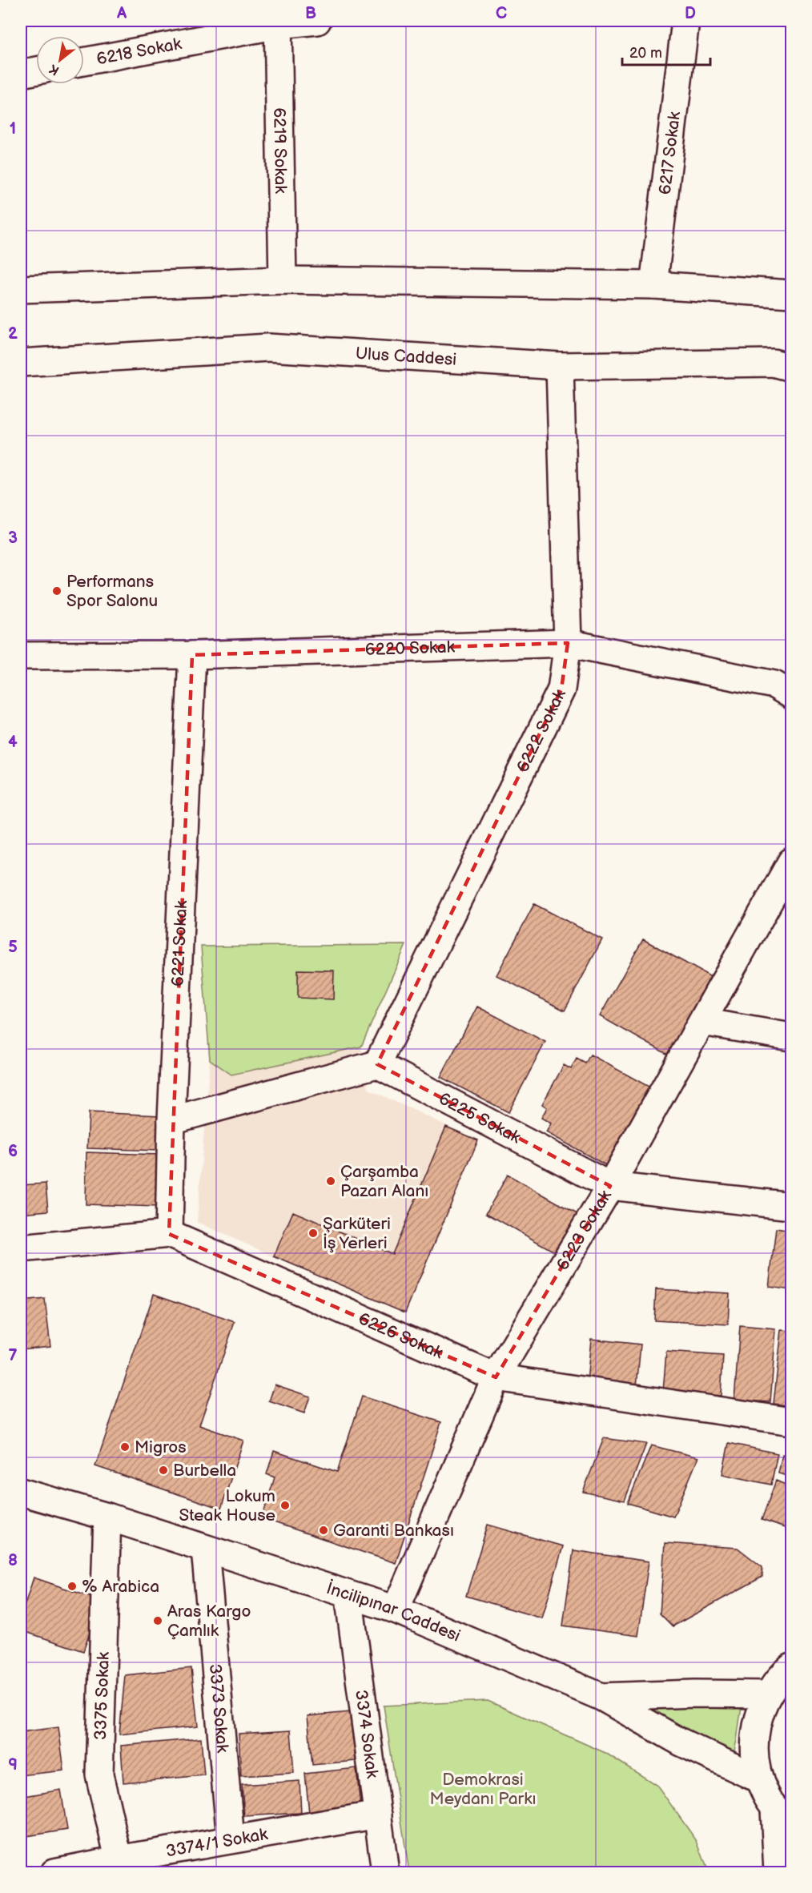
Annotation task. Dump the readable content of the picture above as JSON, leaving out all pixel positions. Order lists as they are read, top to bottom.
{
  "streets": {
    "street": [
      "6218 Sokak",
      "6219 Sokak",
      "6217 Sokak",
      "Ulus Caddesi",
      "6220 Sokak",
      "6222 Sokak",
      "6221 Sokak",
      "6225 Sokak",
      "6223 Sokak",
      "6226 Sokak",
      "İncilipınar Caddesi",
      "3375 Sokak",
      "3373 Sokak",
      "3374 Sokak",
      "3374/1 Sokak"
    ]
  },
  "crossings": [
    ["6218 Sokak", "6219 Sokak"],
    ["Ulus Caddesi", "6222 Sokak"],
    ["6220 Sokak", "6222 Sokak"],
    ["6220 Sokak", "6221 Sokak"],
    ["6222 Sokak", "6225 Sokak"],
    ["6221 Sokak", "6226 Sokak"],
    ["6225 Sokak", "6223 Sokak"],
    ["6223 Sokak", "6226 Sokak"],
    ["6223 Sokak", "İncilipınar Caddesi"],
    ["İncilipınar Caddesi", "3375 Sokak"],
    ["İncilipınar Caddesi", "3373 Sokak"],
    ["İncilipınar Caddesi", "3374 Sokak"],
    ["3375 Sokak", "3374/1 Sokak"],
    ["3373 Sokak", "3374/1 Sokak"],
    ["3374 Sokak", "3374/1 Sokak"]
  ],
  "parks": ["Demokrasi Meydanı Parkı"],
  "places": [
    "Performans Spor Salonu",
    "Çarşamba Pazarı Alanı",
    "Şarküteri İş Yerleri",
    "Migros",
    "Burbella",
    "Lokum Steak House",
    "Garanti Bankası",
    "% Arabica",
    "Aras Kargo Çamlık"
  ],
  "scale_bar": "20 m",
  "north": "bottom left",
  "grid": {
    "columns": [
      "A",
      "B",
      "C",
      "D"
    ],
    "rows": [
      "1",
      "2",
      "3",
      "4",
      "5",
      "6",
      "7",
      "8",
      "9"
    ]
  }
}
